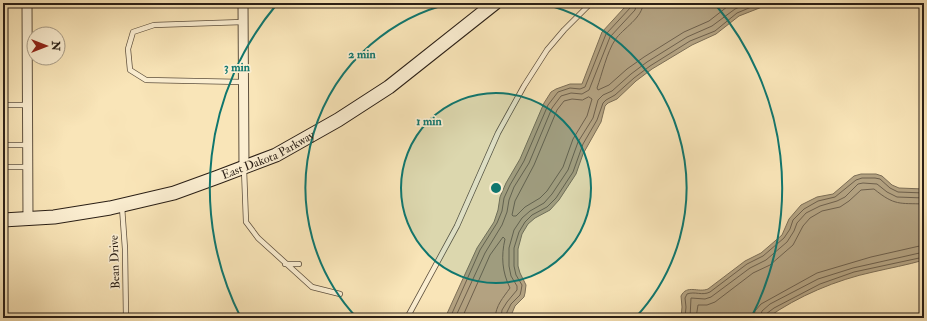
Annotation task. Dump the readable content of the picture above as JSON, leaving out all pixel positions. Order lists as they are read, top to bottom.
{
  "streets": {
    "main road": ["East Dakota Parkway"],
    "lane": ["Bean Drive"]
  },
  "crossings": [
    ["East Dakota Parkway", "Bean Drive"]
  ],
  "north": "right",
  "rings": ["2 min", "3 min", "1 min"]
}
